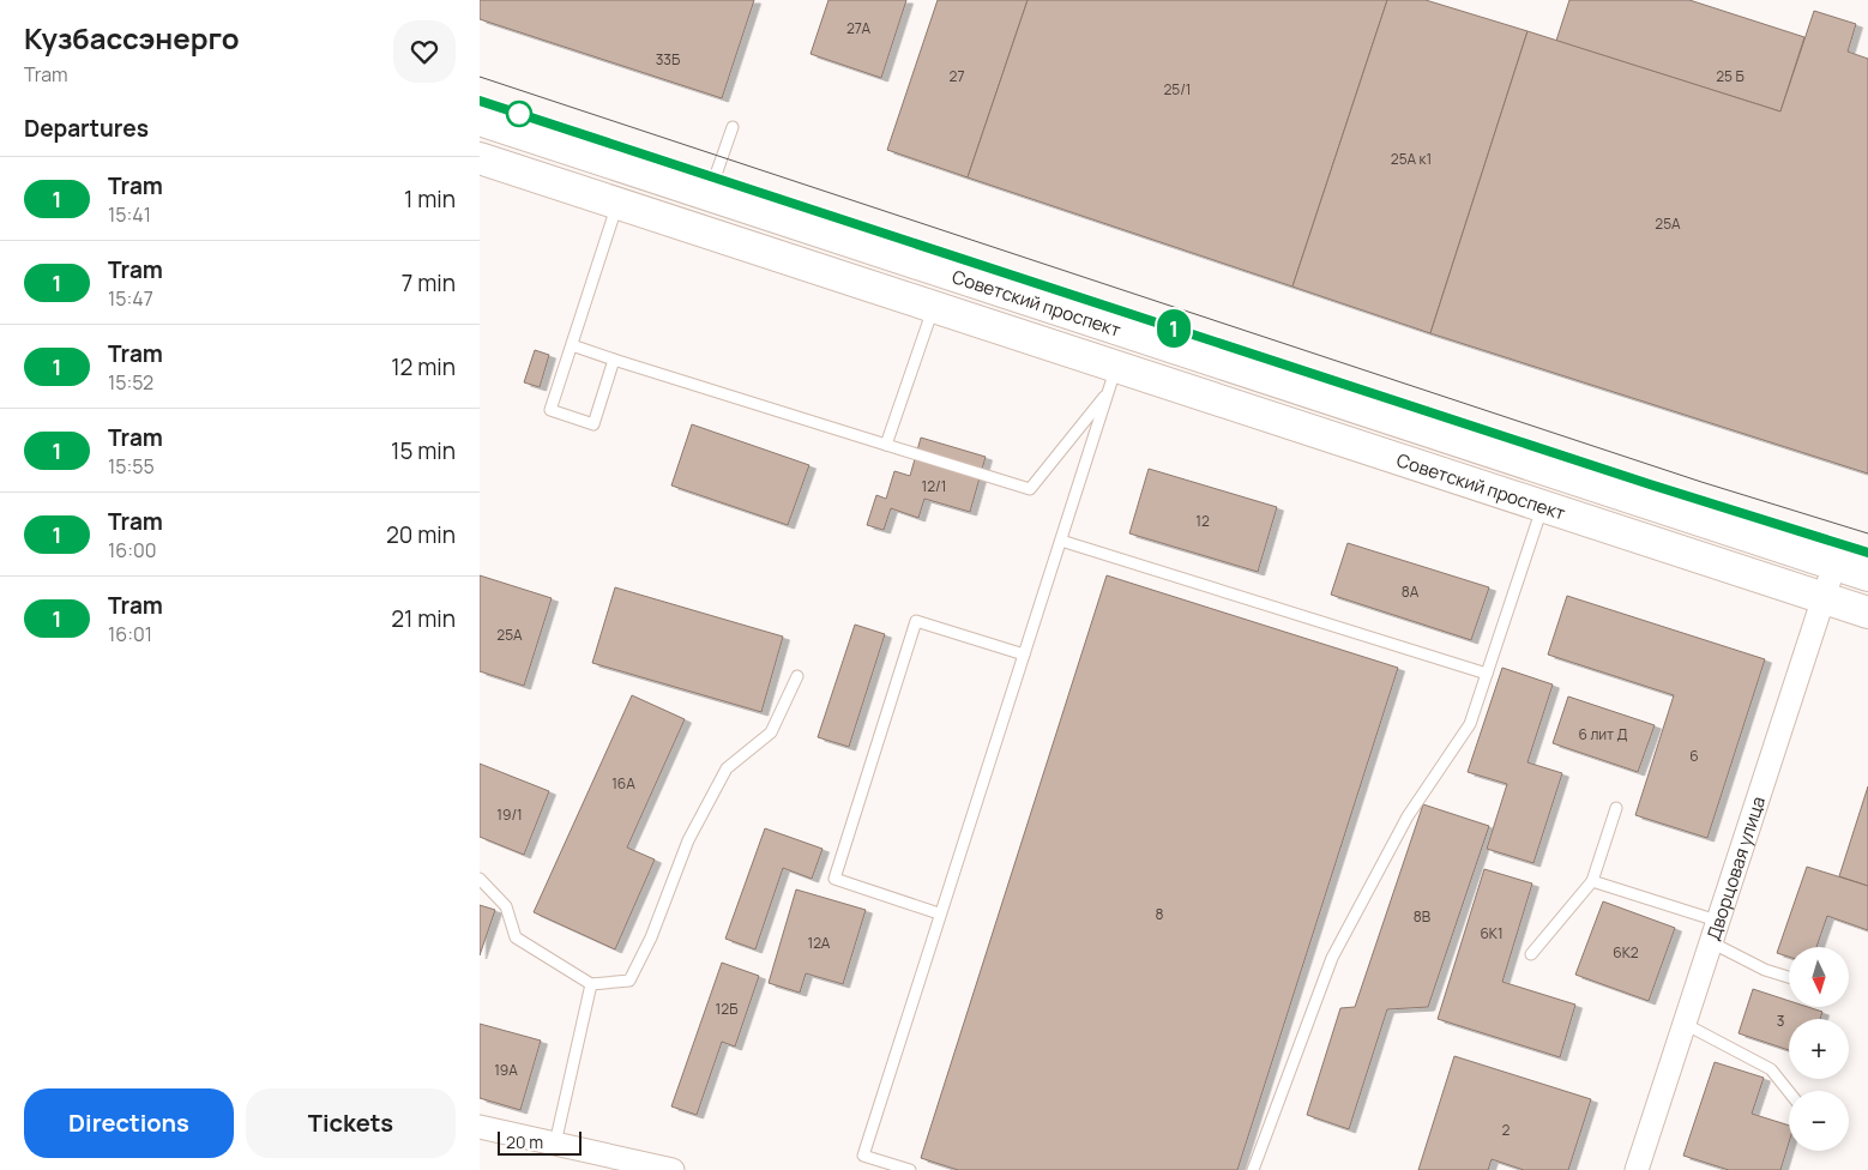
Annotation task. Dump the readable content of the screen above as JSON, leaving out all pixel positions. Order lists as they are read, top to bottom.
{
  "streets": {
    "main road": ["Советский проспект"],
    "street": ["Дворцовая улица"]
  },
  "crossings": [
    ["Советский проспект", "Дворцовая улица"]
  ],
  "lines": ["tram line 1"],
  "house_numbers": [
    "27А",
    "33Б",
    "27",
    "25 Б",
    "25/1",
    "25А к1",
    "25А",
    "12/1",
    "12",
    "8А",
    "25А",
    "6 лит Д",
    "6",
    "16А",
    "19/1",
    "8",
    "8В",
    "6К1",
    "12А",
    "6К2",
    "12Б",
    "3",
    "19А",
    "2"
  ],
  "scale_bar": "20 m",
  "north": "bottom",
  "page": {
    "heading": [
      ["Кузбассэнерго", "Tram"],
      "Departures"
    ],
    "on_map": "1",
    "list": [
      {
        "mark": "1",
        "name": "Tram",
        "note": "15:41",
        "value": "1 min"
      },
      {
        "mark": "1",
        "name": "Tram",
        "note": "15:47",
        "value": "7 min"
      },
      {
        "mark": "1",
        "name": "Tram",
        "note": "15:52",
        "value": "12 min"
      },
      {
        "mark": "1",
        "name": "Tram",
        "note": "15:55",
        "value": "15 min"
      },
      {
        "mark": "1",
        "name": "Tram",
        "note": "16:00",
        "value": "20 min"
      },
      {
        "mark": "1",
        "name": "Tram",
        "note": "16:01",
        "value": "21 min"
      }
    ],
    "map_buttons": ["+", "−"],
    "buttons": ["Directions", "Tickets"],
    "scale": "20 m"
  }
}
